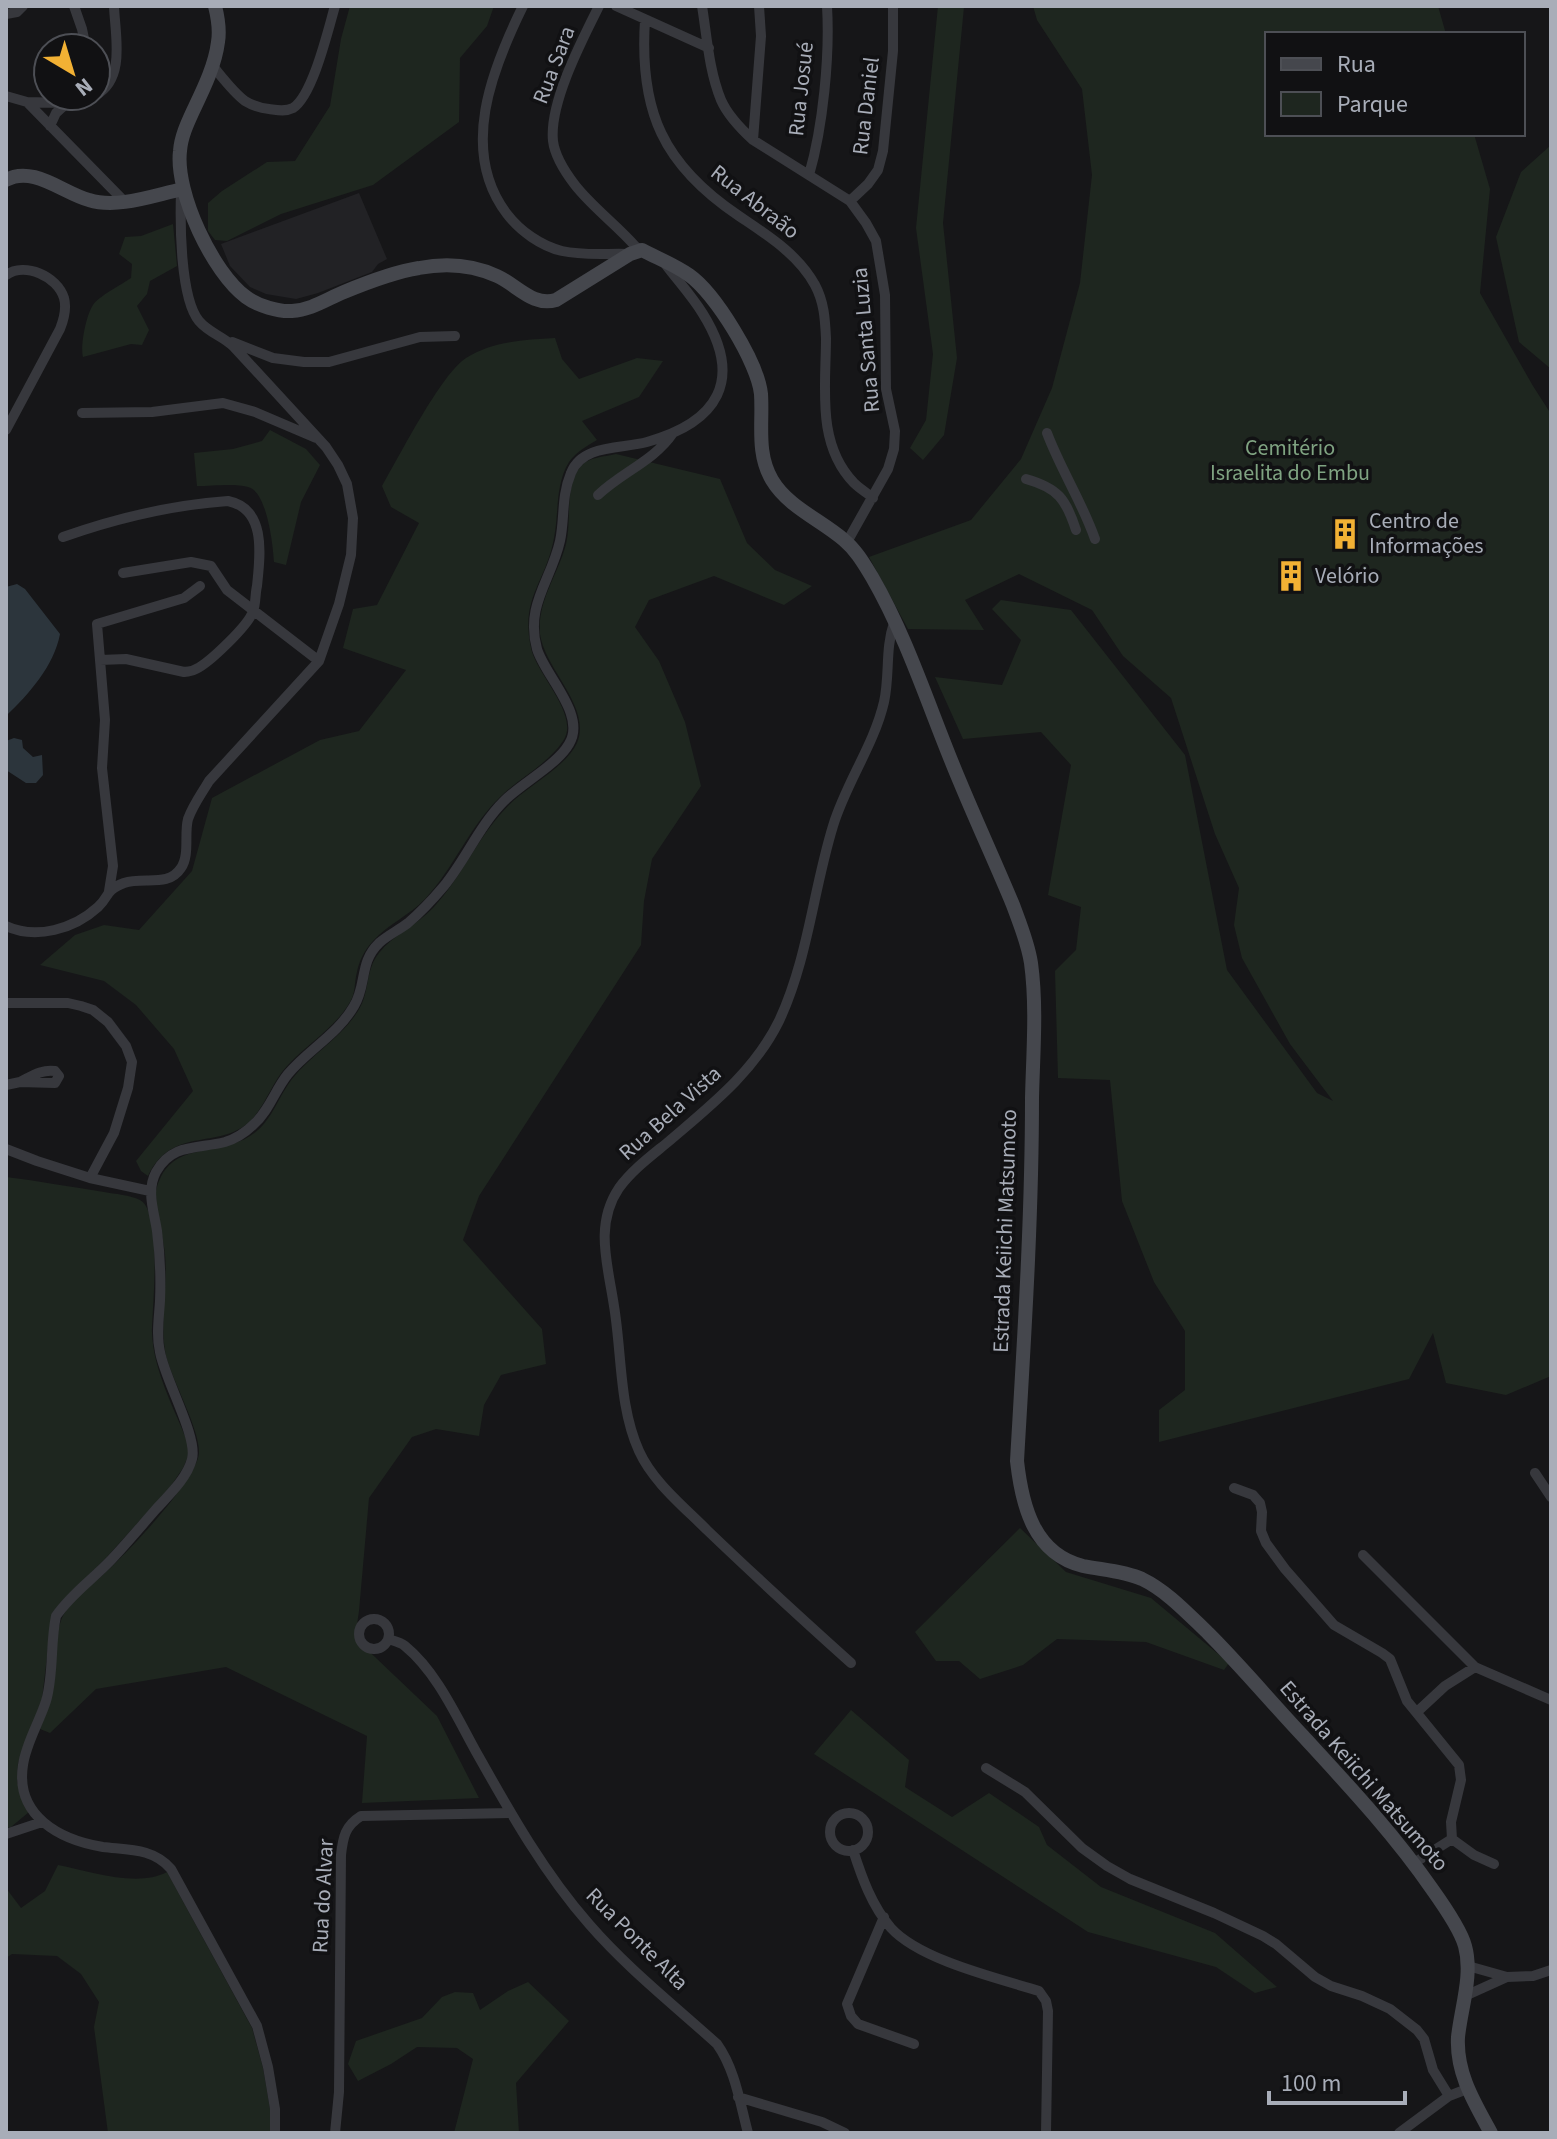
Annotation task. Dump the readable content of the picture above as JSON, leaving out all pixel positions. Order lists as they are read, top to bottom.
{
  "streets": {
    "main road": ["Estrada Keiichi Matsumoto"],
    "street": [
      "Rua Sara",
      "Rua Josué",
      "Rua Daniel",
      "Rua Abraão",
      "Rua Santa Luzia",
      "Rua Bela Vista",
      "Rua do Alvar",
      "Rua Ponte Alta"
    ]
  },
  "crossings": [
    ["Rua Sara", "Estrada Keiichi Matsumoto"],
    ["Rua Josué", "Rua Santa Luzia"],
    ["Rua Daniel", "Rua Santa Luzia"],
    ["Rua Abraão", "Rua Santa Luzia"],
    ["Rua Santa Luzia", "Estrada Keiichi Matsumoto"],
    ["Rua Bela Vista", "Estrada Keiichi Matsumoto"],
    ["Rua do Alvar", "Rua Ponte Alta"]
  ],
  "parks": ["Cemitério Israelita do Embu"],
  "places": {
    "building": ["Centro de Informações", "Velório"]
  },
  "legend": ["Rua", "Parque"],
  "scale_bar": "100 m",
  "north": "bottom right"
}
